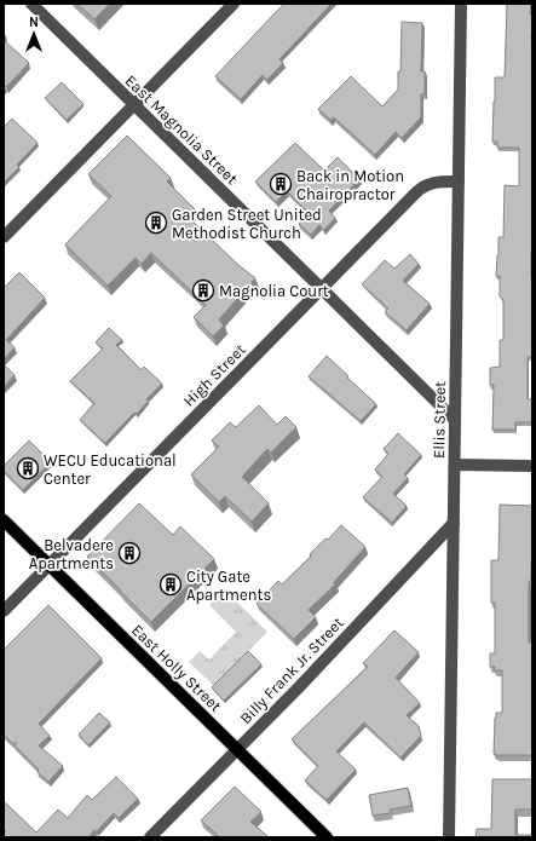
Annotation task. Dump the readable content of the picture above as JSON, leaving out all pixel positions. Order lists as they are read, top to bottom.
{
  "streets": {
    "main road": ["East Holly Street"],
    "street": [
      "East Magnolia Street",
      "High Street",
      "Ellis Street",
      "Billy Frank Jr. Street"
    ]
  },
  "crossings": [
    ["East Magnolia Street", "High Street"],
    ["East Magnolia Street", "Ellis Street"],
    ["High Street", "Ellis Street"],
    ["High Street", "East Holly Street"],
    ["Ellis Street", "Billy Frank Jr. Street"],
    ["East Holly Street", "Billy Frank Jr. Street"]
  ],
  "places": {
    "building": [
      "Back in Motion Chairopractor",
      "Garden Street United Methodist Church",
      "Magnolia Court",
      "WECU Educational Center",
      "Belvadere Apartments",
      "City Gate Apartments"
    ]
  },
  "north": "top"
}
